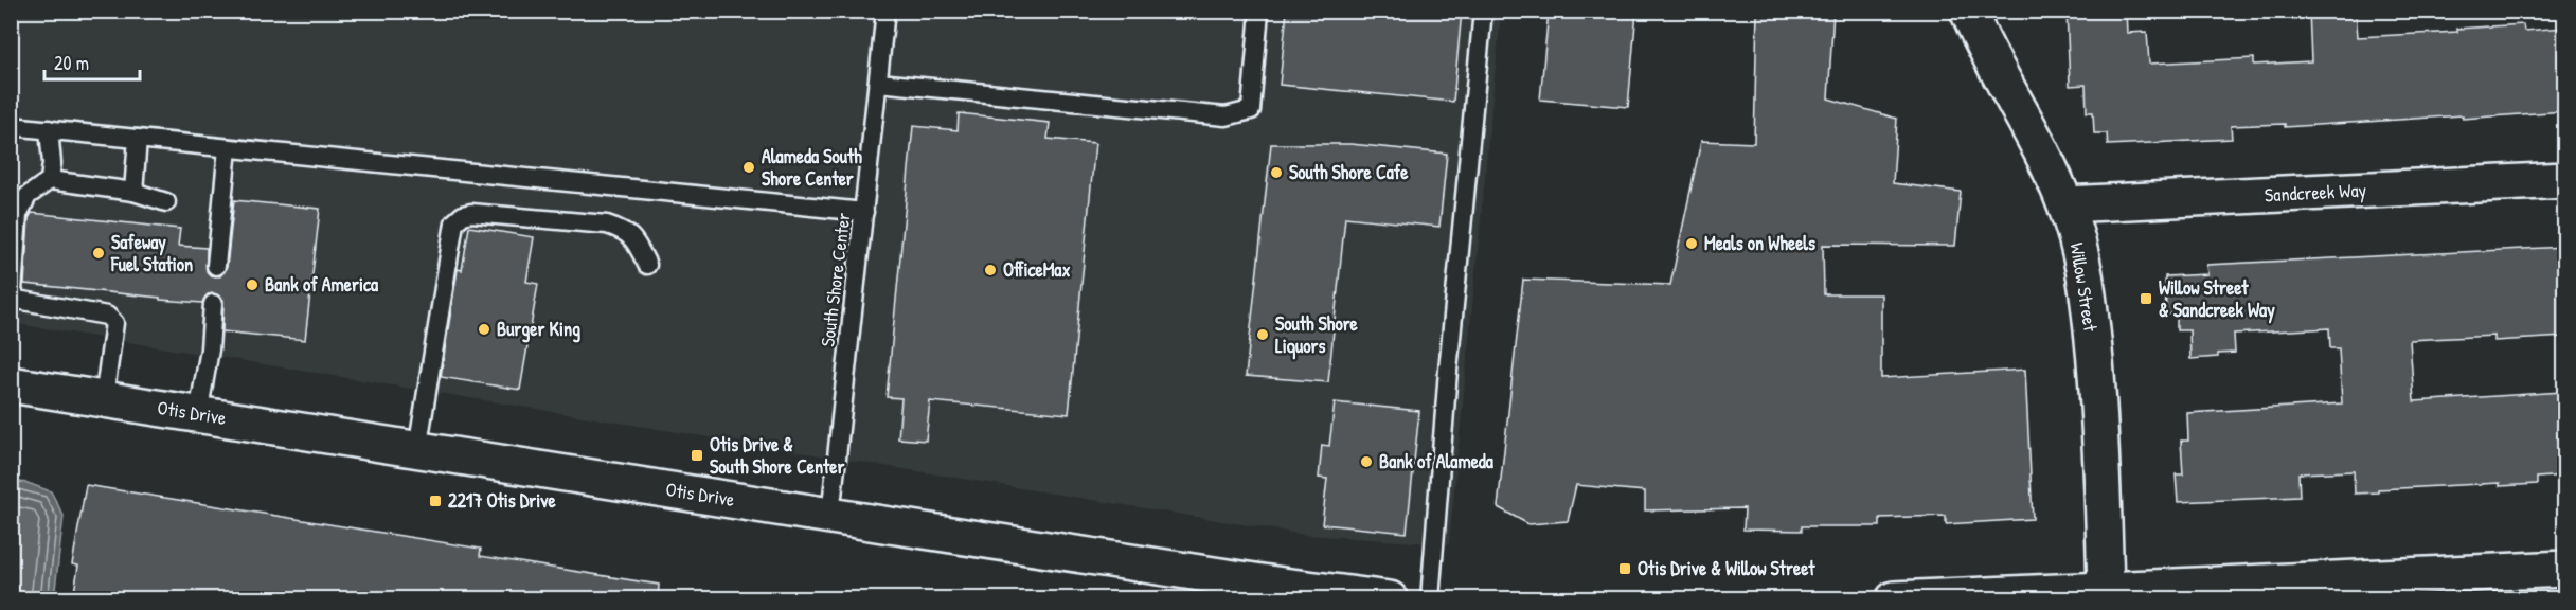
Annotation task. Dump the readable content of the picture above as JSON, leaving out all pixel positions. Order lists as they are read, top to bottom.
{
  "streets": {
    "main road": ["Sandcreek Way", "Willow Street", "Otis Drive"],
    "lane": ["South Shore Center"]
  },
  "crossings": [
    ["Sandcreek Way", "Willow Street"],
    ["South Shore Center", "Otis Drive"]
  ],
  "places": {
    "other": [
      "Alameda South Shore Center",
      "South Shore Cafe",
      "Meals on Wheels",
      "Safeway Fuel Station",
      "OfficeMax",
      "Bank of America",
      "Burger King",
      "South Shore Liquors",
      "Bank of Alameda"
    ],
    "transit": [
      "Willow Street & Sandcreek Way",
      "Otis Drive & South Shore Center",
      "2217 Otis Drive",
      "Otis Drive & Willow Street"
    ]
  },
  "scale_bar": "20 m"
}
